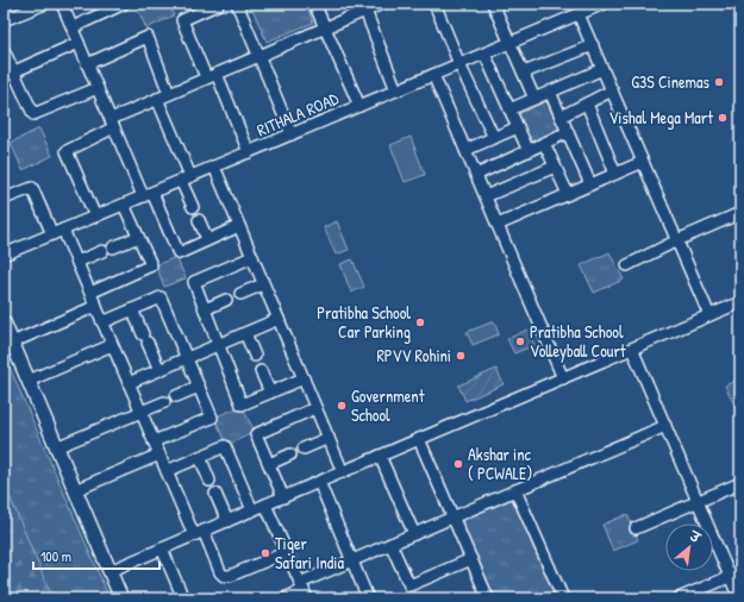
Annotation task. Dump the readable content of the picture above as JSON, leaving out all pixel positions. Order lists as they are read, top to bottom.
{
  "streets": {
    "street": ["RITHALA ROAD"]
  },
  "places": [
    "G3S Cinemas",
    "Vishal Mega Mart",
    "Pratibha School Car Parking",
    "Pratibha School Volleyball Court",
    "RPVV Rohini",
    "Government School",
    "Akshar inc ( PCWALE)",
    "Tiger Safari India"
  ],
  "scale_bar": "100 m",
  "north": "top right"
}
